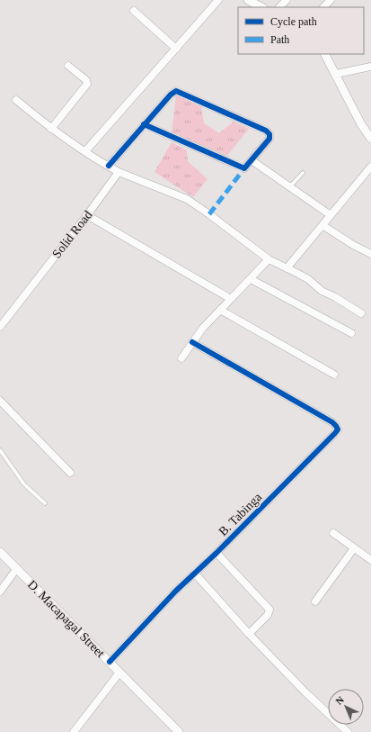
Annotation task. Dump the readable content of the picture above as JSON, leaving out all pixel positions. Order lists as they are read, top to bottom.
{
  "streets": {
    "street": ["Solid Road", "B. Tabinga", "D. Macapagal Street"]
  },
  "crossings": [
    ["B. Tabinga", "D. Macapagal Street"]
  ],
  "legend": ["Cycle path", "Path"],
  "north": "top left"
}
